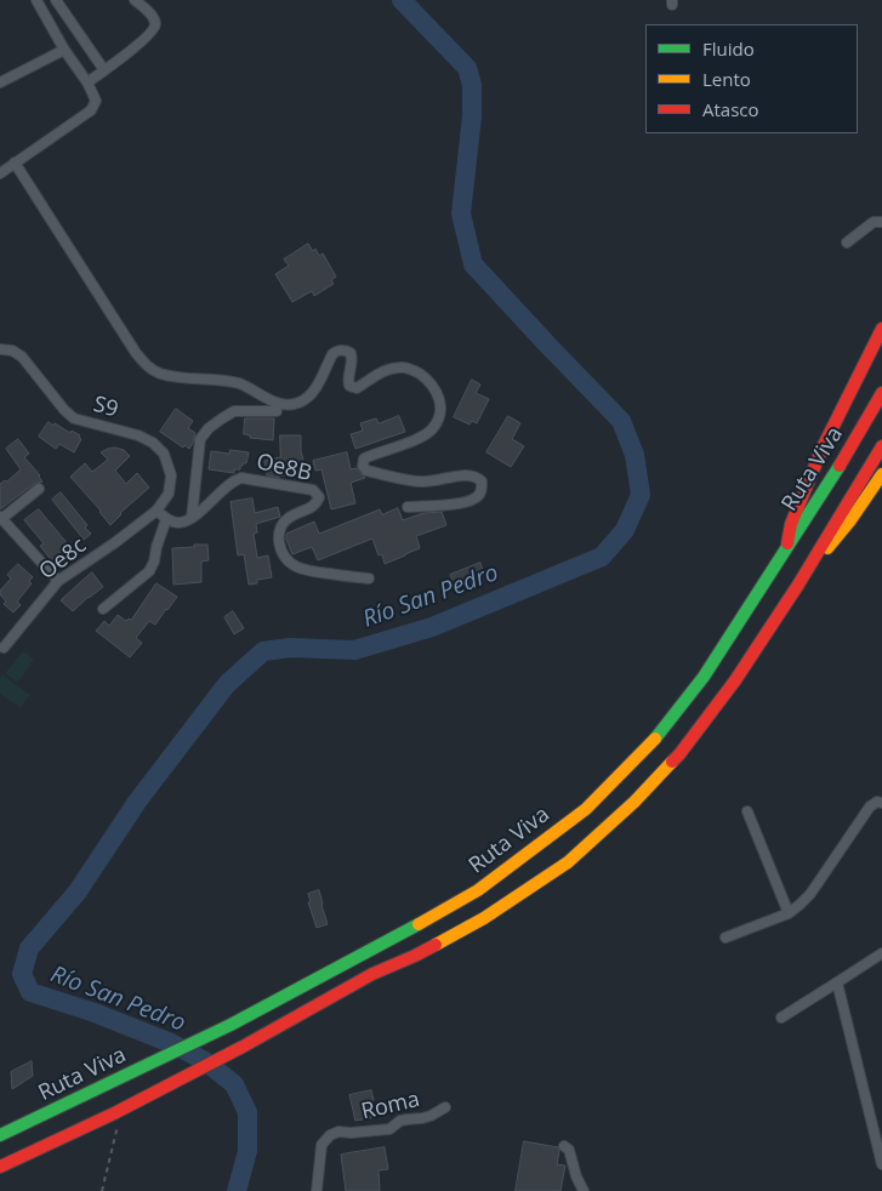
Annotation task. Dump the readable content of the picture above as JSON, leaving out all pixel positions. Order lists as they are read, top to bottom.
{
  "streets": {
    "main road": ["Ruta Viva"],
    "street": [
      "S9",
      "Oe8B",
      "Oe8c",
      "Roma"
    ]
  },
  "crossings": [
    ["S9", "Oe8c"]
  ],
  "water": ["Río San Pedro"],
  "legend": ["Fluido", "Lento", "Atasco"]
}
